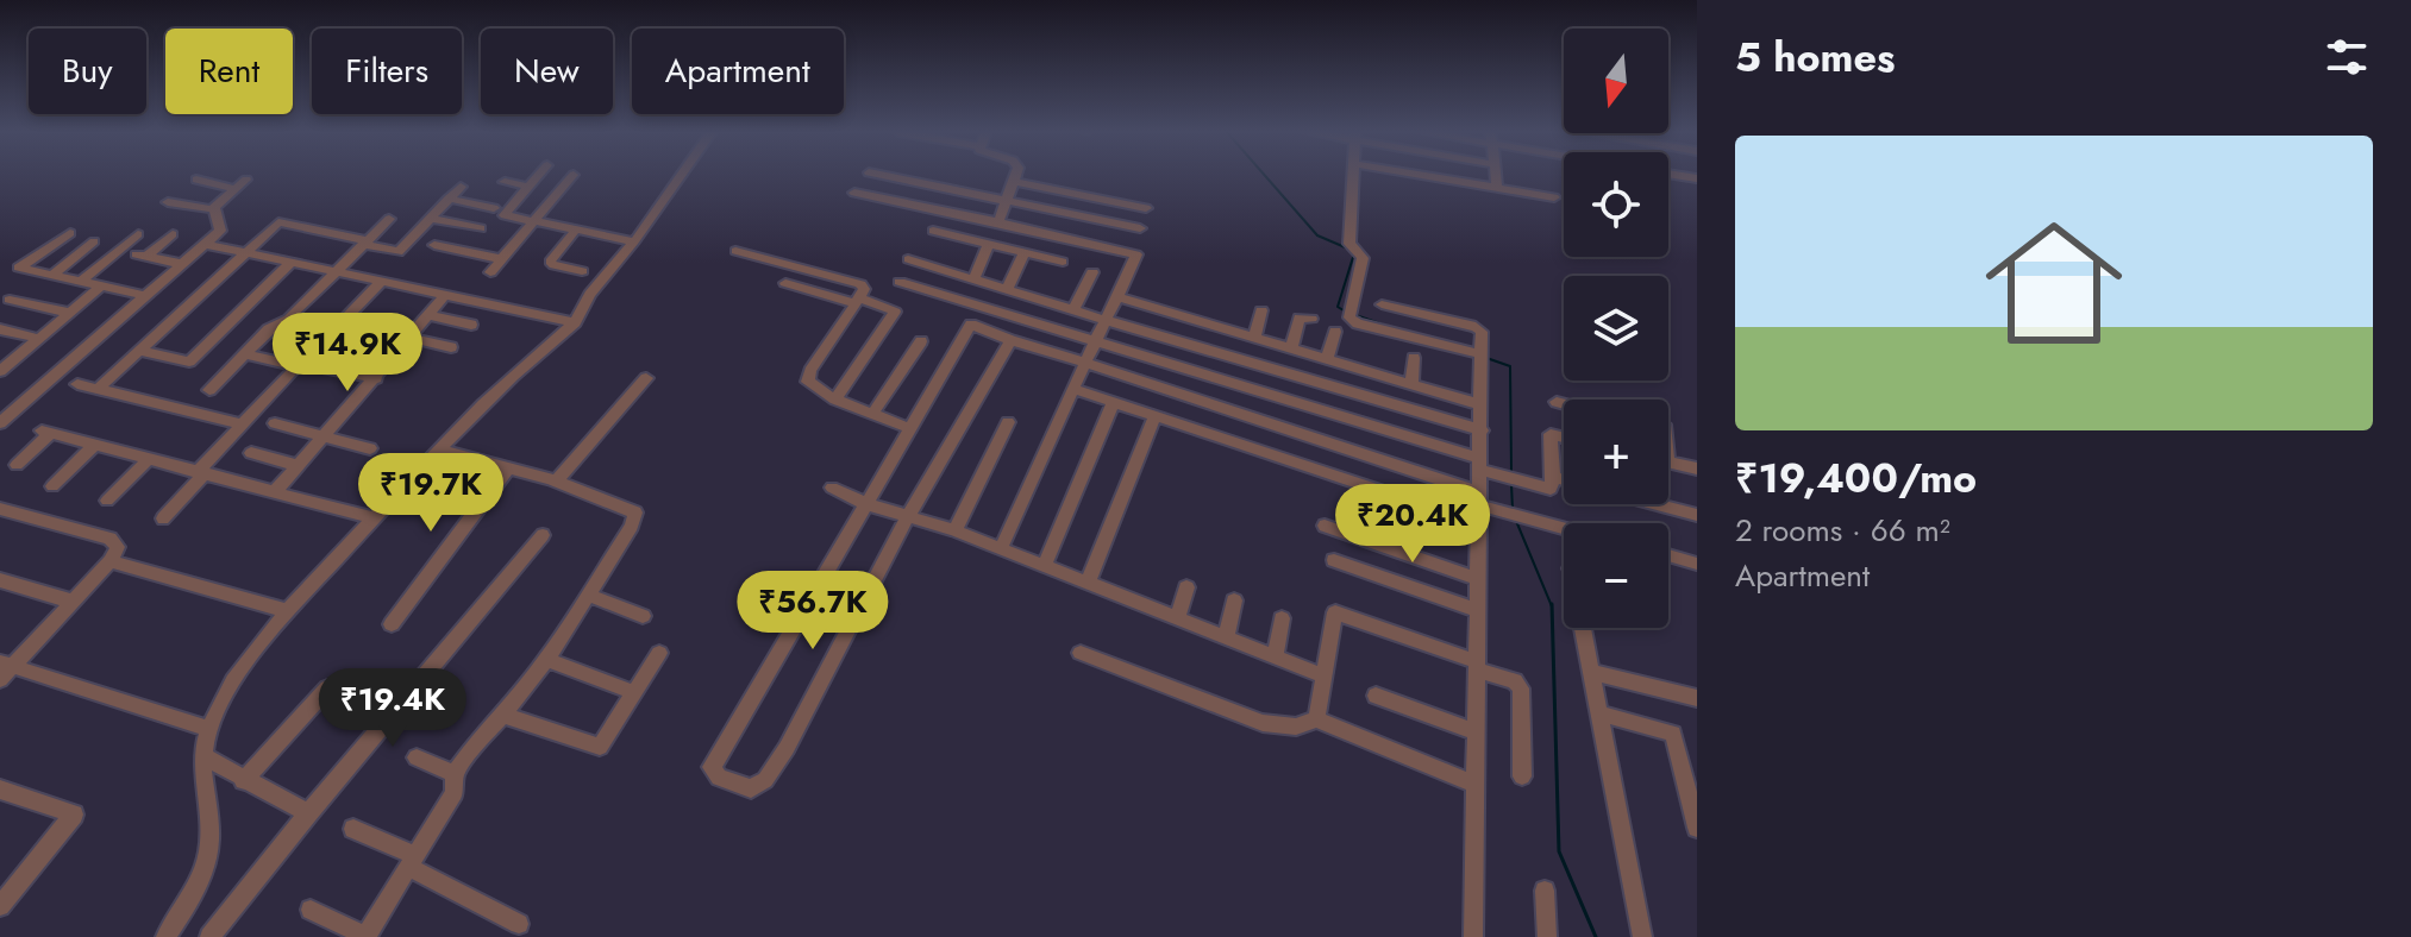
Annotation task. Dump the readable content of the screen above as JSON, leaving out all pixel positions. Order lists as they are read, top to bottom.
{
  "north": "bottom",
  "page": {
    "heading": "5 homes",
    "map_buttons": ["+", "−"],
    "chip": [
      "Buy",
      "Rent",
      "Filters",
      "New",
      "Apartment"
    ],
    "list": [
      {
        "name": "₹19,400/mo",
        "note": "2 rooms · 66 m² · Apartment"
      }
    ],
    "price": [
      "₹14.9K",
      "₹19.7K",
      "₹20.4K",
      "₹56.7K",
      "₹19.4K"
    ]
  }
}
